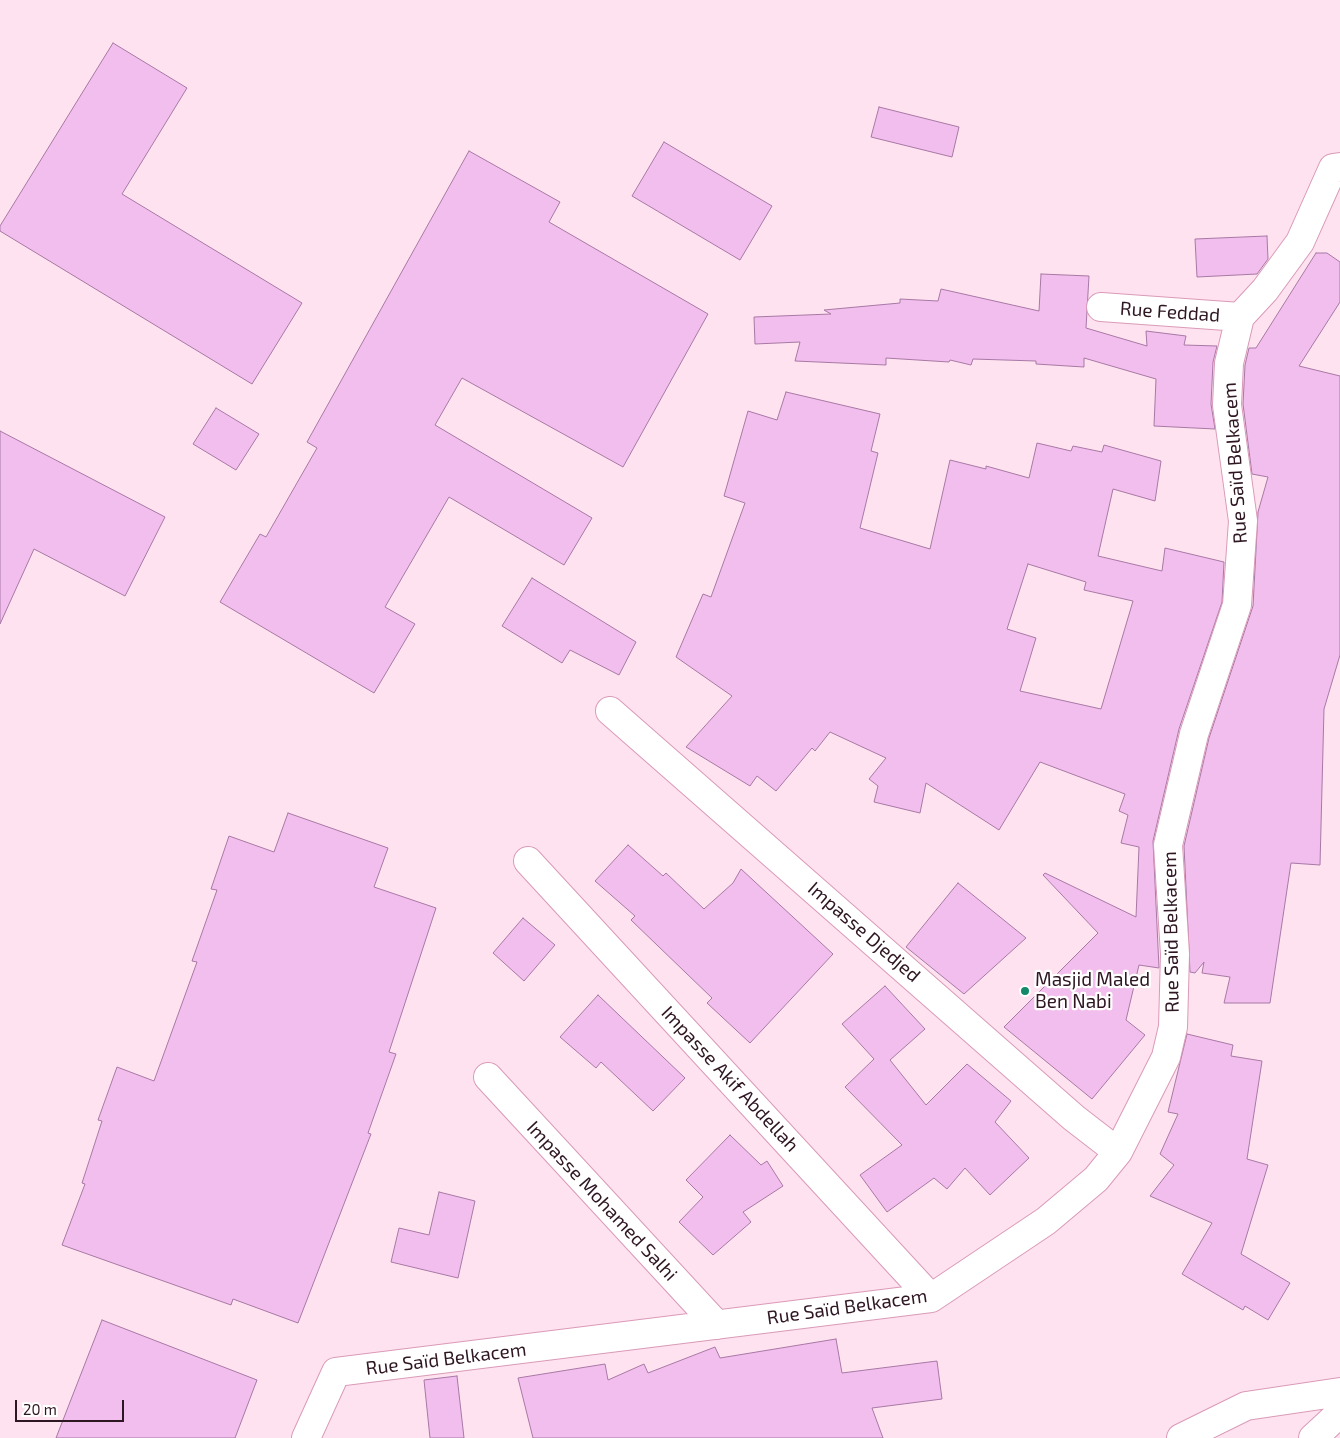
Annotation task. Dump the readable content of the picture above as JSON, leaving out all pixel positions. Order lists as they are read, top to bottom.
{
  "streets": {
    "street": [
      "Rue Feddad",
      "Rue Saïd Belkacem",
      "Impasse Djedjed",
      "Impasse Akif Abdellah",
      "Impasse Mohamed Salhi"
    ]
  },
  "crossings": [
    ["Rue Feddad", "Rue Saïd Belkacem"],
    ["Rue Saïd Belkacem", "Impasse Djedjed"],
    ["Rue Saïd Belkacem", "Impasse Akif Abdellah"],
    ["Rue Saïd Belkacem", "Impasse Mohamed Salhi"]
  ],
  "places": ["Masjid Maled Ben Nabi"],
  "scale_bar": "20 m"
}
